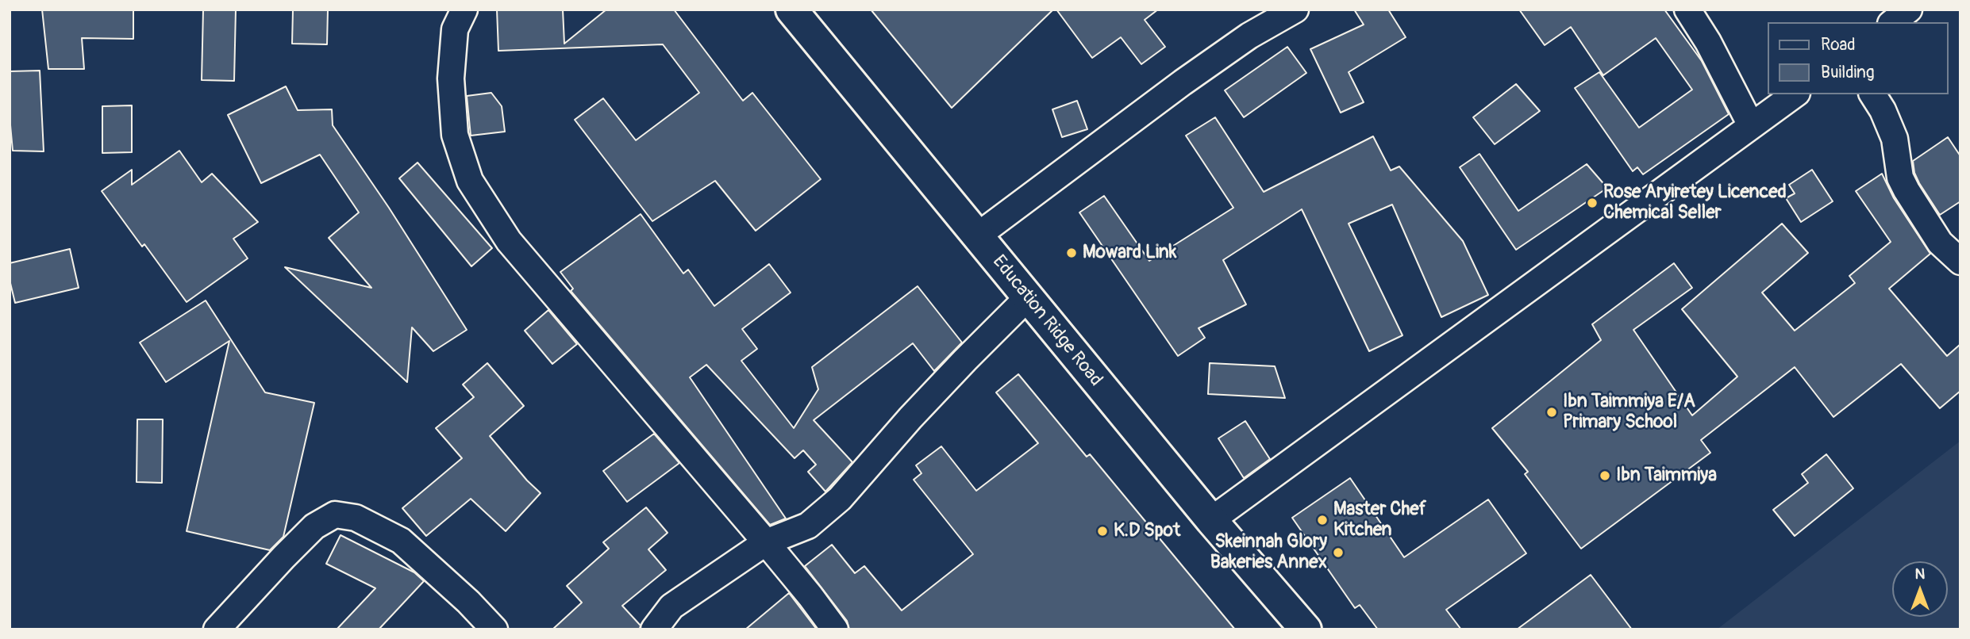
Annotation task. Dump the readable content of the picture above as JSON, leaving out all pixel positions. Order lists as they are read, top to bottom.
{
  "streets": {
    "main road": ["Education Ridge Road"]
  },
  "places": [
    "Rose Aryiretey Licenced Chemical Seller",
    "Moward Link",
    "Ibn Taimmiya E/A Primary School",
    "Ibn Taimmiya",
    "Master Chef Kitchen",
    "K.D Spot",
    "Skeinnah Glory Bakeries Annex"
  ],
  "legend": ["Road", "Building"],
  "north": "top"
}
